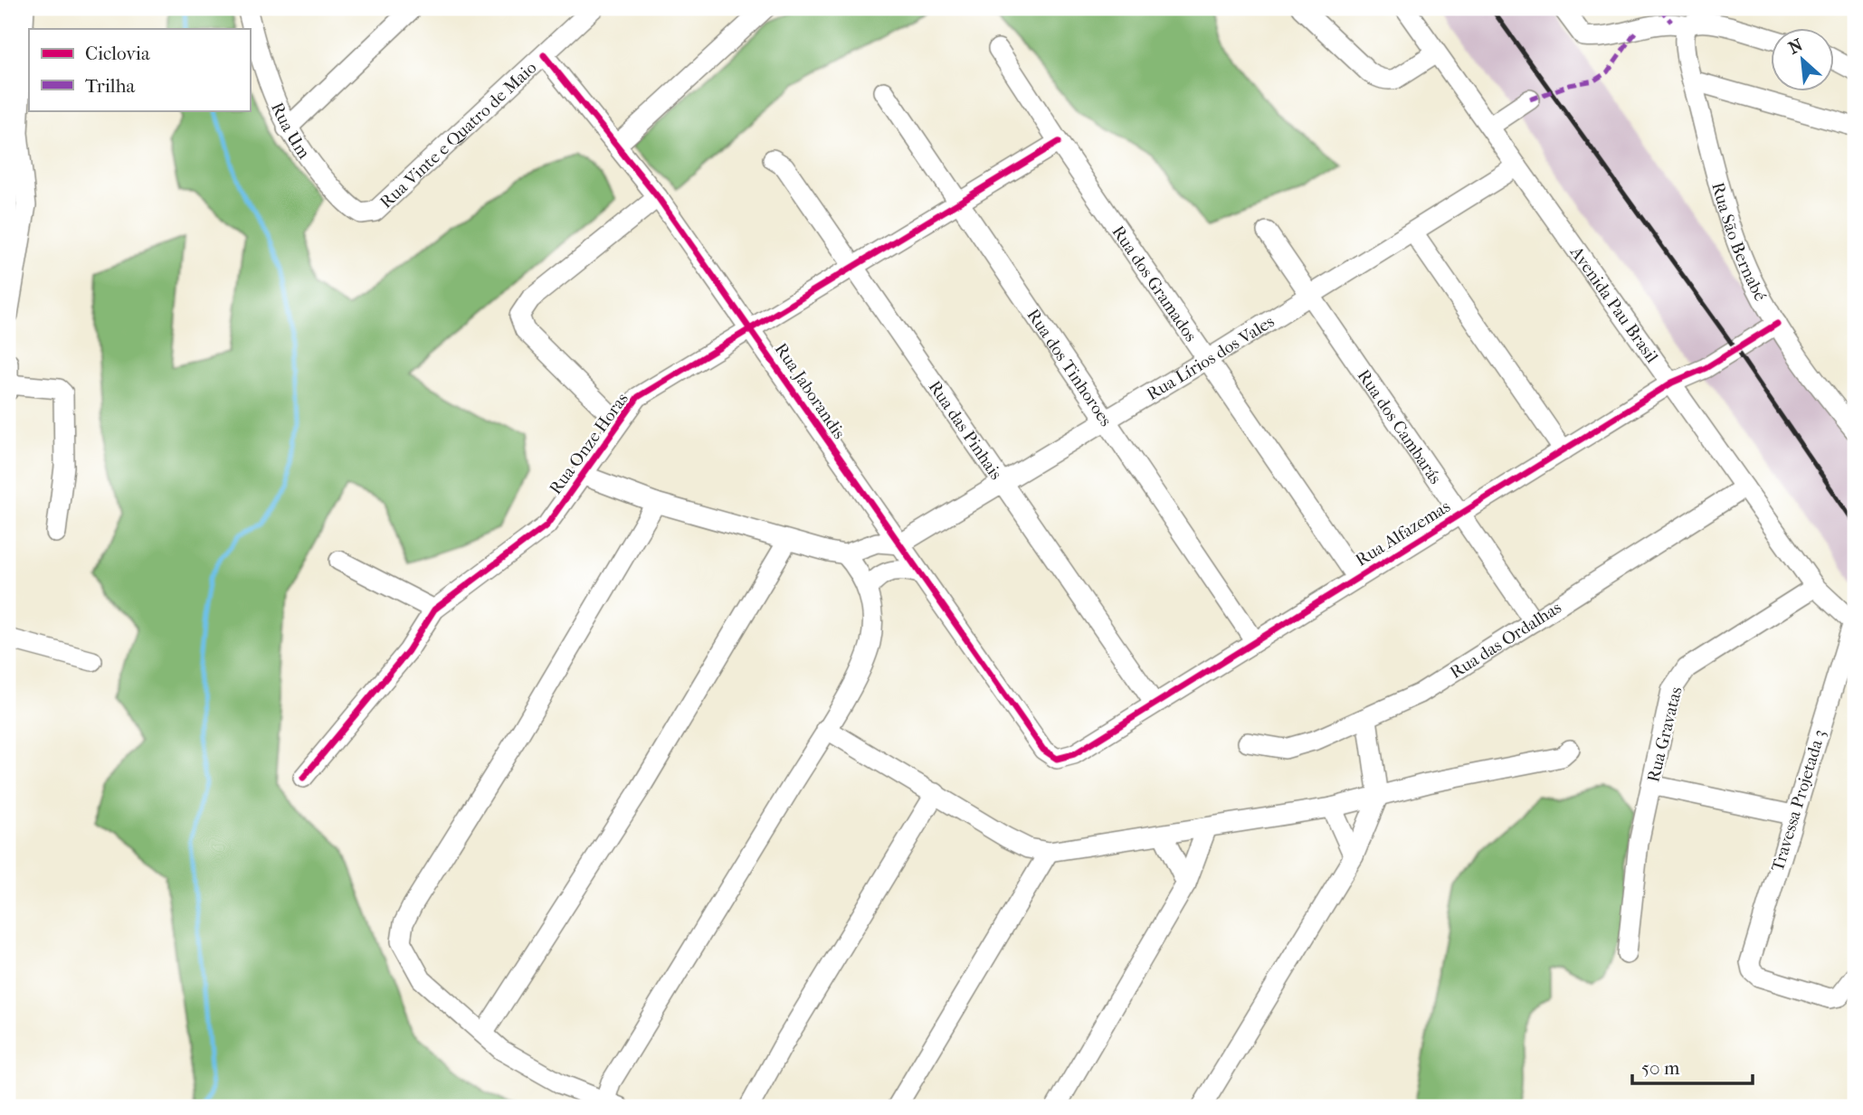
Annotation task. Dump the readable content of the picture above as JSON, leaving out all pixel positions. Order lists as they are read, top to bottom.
{
  "streets": {
    "street": [
      "Rua Um",
      "Rua Vinte e Quatro de Maio",
      "Rua São Bernabé",
      "Rua dos Gramados",
      "Avenida Pau Brasil",
      "Rua Lírios dos Vales",
      "Rua dos Tinhoroes",
      "Rua Jaborandis",
      "Rua dos Cambarás",
      "Rua das Pinhais",
      "Rua Onze Horas",
      "Rua Alfazemas",
      "Rua das Ordalhas",
      "Rua Gravatas",
      "Travessa Projetada 3"
    ]
  },
  "crossings": [
    ["Rua Um", "Rua Vinte e Quatro de Maio"],
    ["Rua Vinte e Quatro de Maio", "Rua Jaborandis"],
    ["Rua São Bernabé", "Rua Alfazemas"],
    ["Rua dos Gramados", "Rua Lírios dos Vales"],
    ["Rua dos Gramados", "Rua Onze Horas"],
    ["Rua dos Gramados", "Rua Alfazemas"],
    ["Avenida Pau Brasil", "Rua Lírios dos Vales"],
    ["Avenida Pau Brasil", "Rua Alfazemas"],
    ["Avenida Pau Brasil", "Rua das Ordalhas"],
    ["Avenida Pau Brasil", "Rua Gravatas"],
    ["Avenida Pau Brasil", "Travessa Projetada 3"],
    ["Rua Lírios dos Vales", "Rua dos Tinhoroes"],
    ["Rua Lírios dos Vales", "Rua Jaborandis"],
    ["Rua Lírios dos Vales", "Rua dos Cambarás"],
    ["Rua Lírios dos Vales", "Rua das Pinhais"],
    ["Rua dos Tinhoroes", "Rua Onze Horas"],
    ["Rua dos Tinhoroes", "Rua Alfazemas"],
    ["Rua Jaborandis", "Rua Onze Horas"],
    ["Rua Jaborandis", "Rua Alfazemas"],
    ["Rua dos Cambarás", "Rua Alfazemas"],
    ["Rua dos Cambarás", "Rua das Ordalhas"],
    ["Rua das Pinhais", "Rua Onze Horas"],
    ["Rua das Pinhais", "Rua Alfazemas"]
  ],
  "legend": ["Ciclovia", "Trilha"],
  "scale_bar": "50 m",
  "north": "top left"
}
